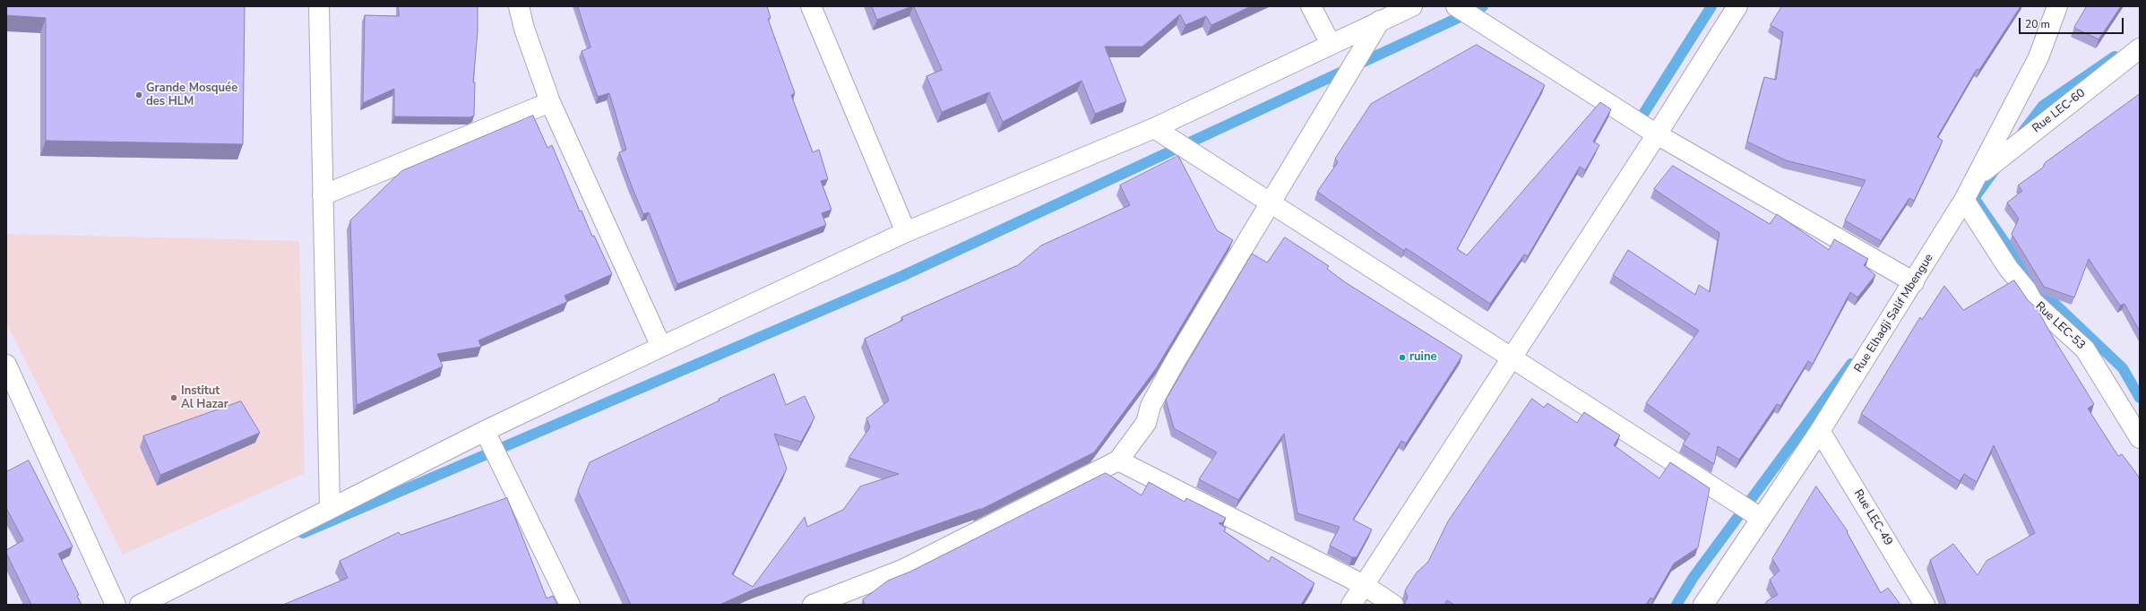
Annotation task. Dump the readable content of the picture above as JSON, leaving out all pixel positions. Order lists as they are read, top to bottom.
{
  "streets": {
    "street": [
      "Rue LEC-60",
      "Rue Elhadji Salif Mbengue",
      "Rue LEC-53",
      "Rue LEC-49"
    ]
  },
  "crossings": [
    ["Rue LEC-60", "Rue Elhadji Salif Mbengue"],
    ["Rue Elhadji Salif Mbengue", "Rue LEC-53"],
    ["Rue Elhadji Salif Mbengue", "Rue LEC-49"]
  ],
  "places": ["Grande Mosquée des HLM", "ruine", "Institut Al Hazar"],
  "scale_bar": "20 m"
}
